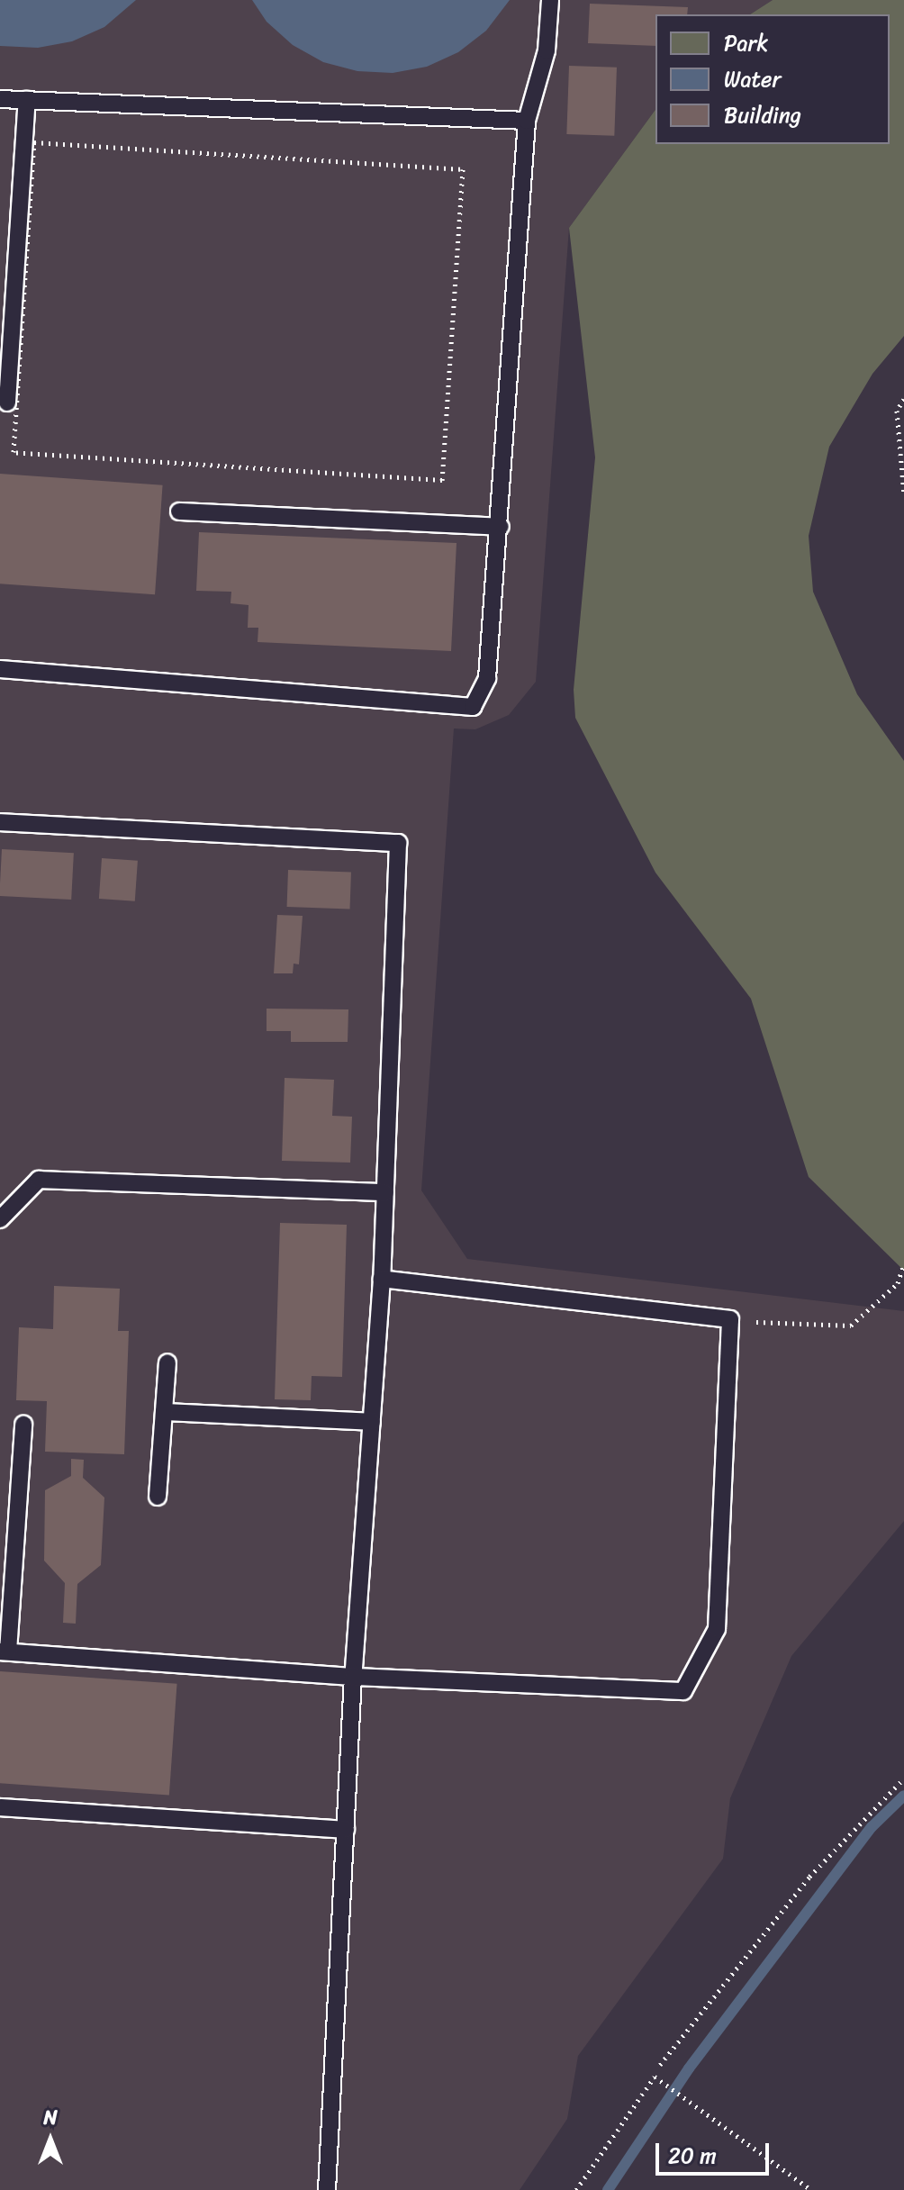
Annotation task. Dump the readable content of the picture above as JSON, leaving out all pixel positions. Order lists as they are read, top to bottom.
{
  "legend": ["Park", "Water", "Building"],
  "scale_bar": "20 m",
  "north": "top"
}
